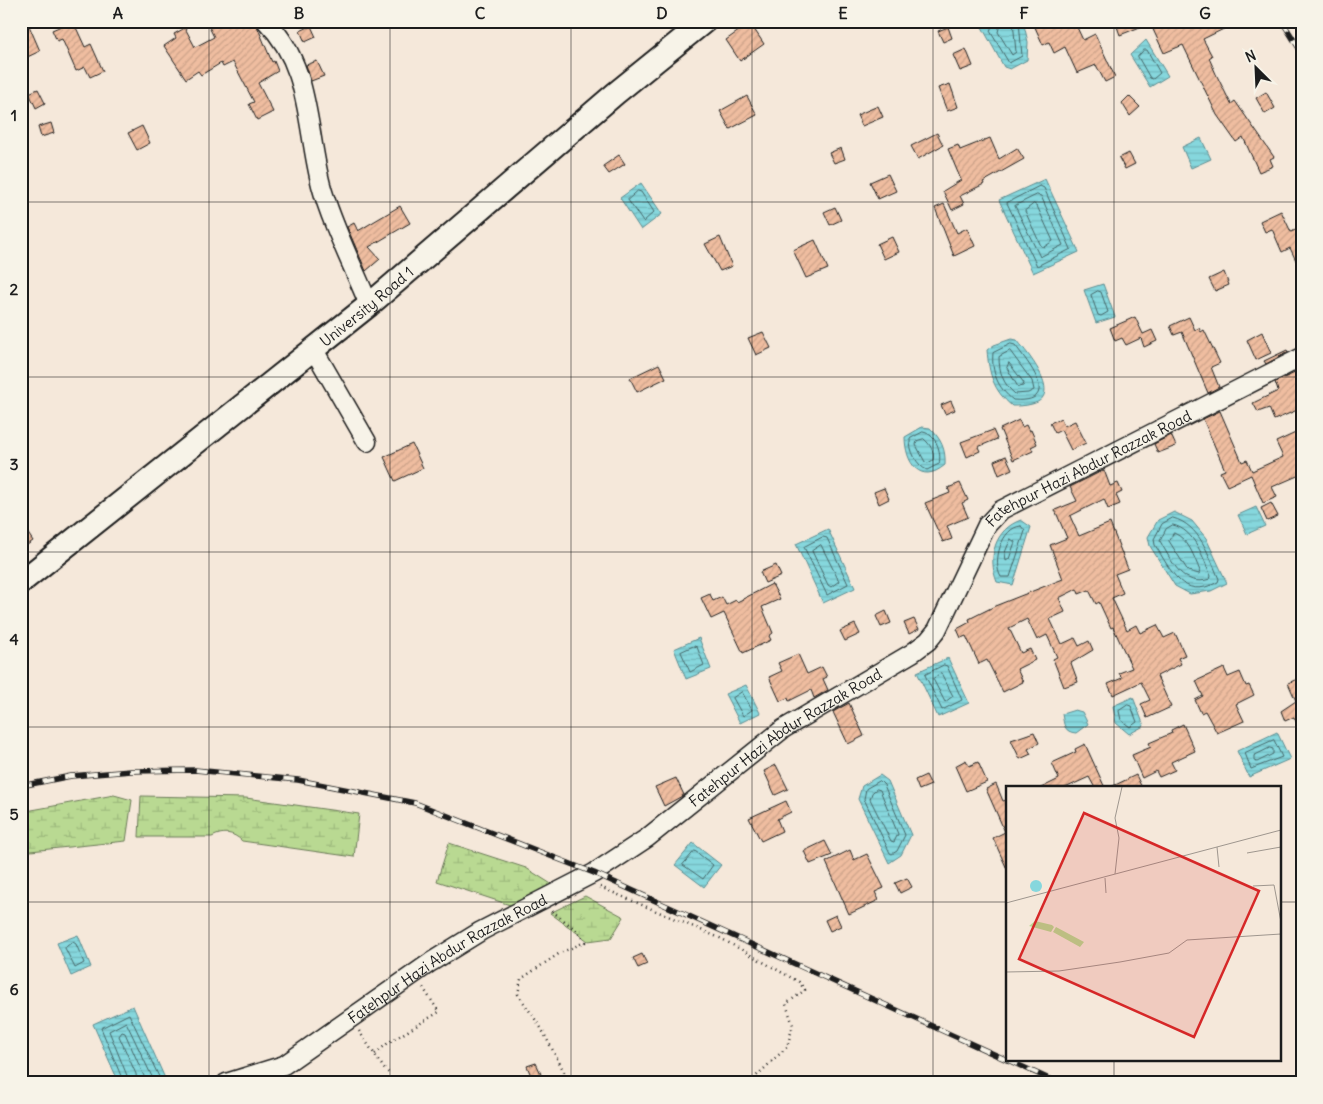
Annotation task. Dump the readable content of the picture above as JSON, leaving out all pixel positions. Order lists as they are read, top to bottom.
{
  "streets": {
    "main road": ["University Road 1"],
    "street": ["Fatehpur Hazi Abdur Razzak Road"]
  },
  "north": "top left",
  "grid": {
    "columns": [
      "A",
      "B",
      "C",
      "D",
      "E",
      "F",
      "G"
    ],
    "rows": [
      "1",
      "2",
      "3",
      "4",
      "5",
      "6"
    ]
  }
}
